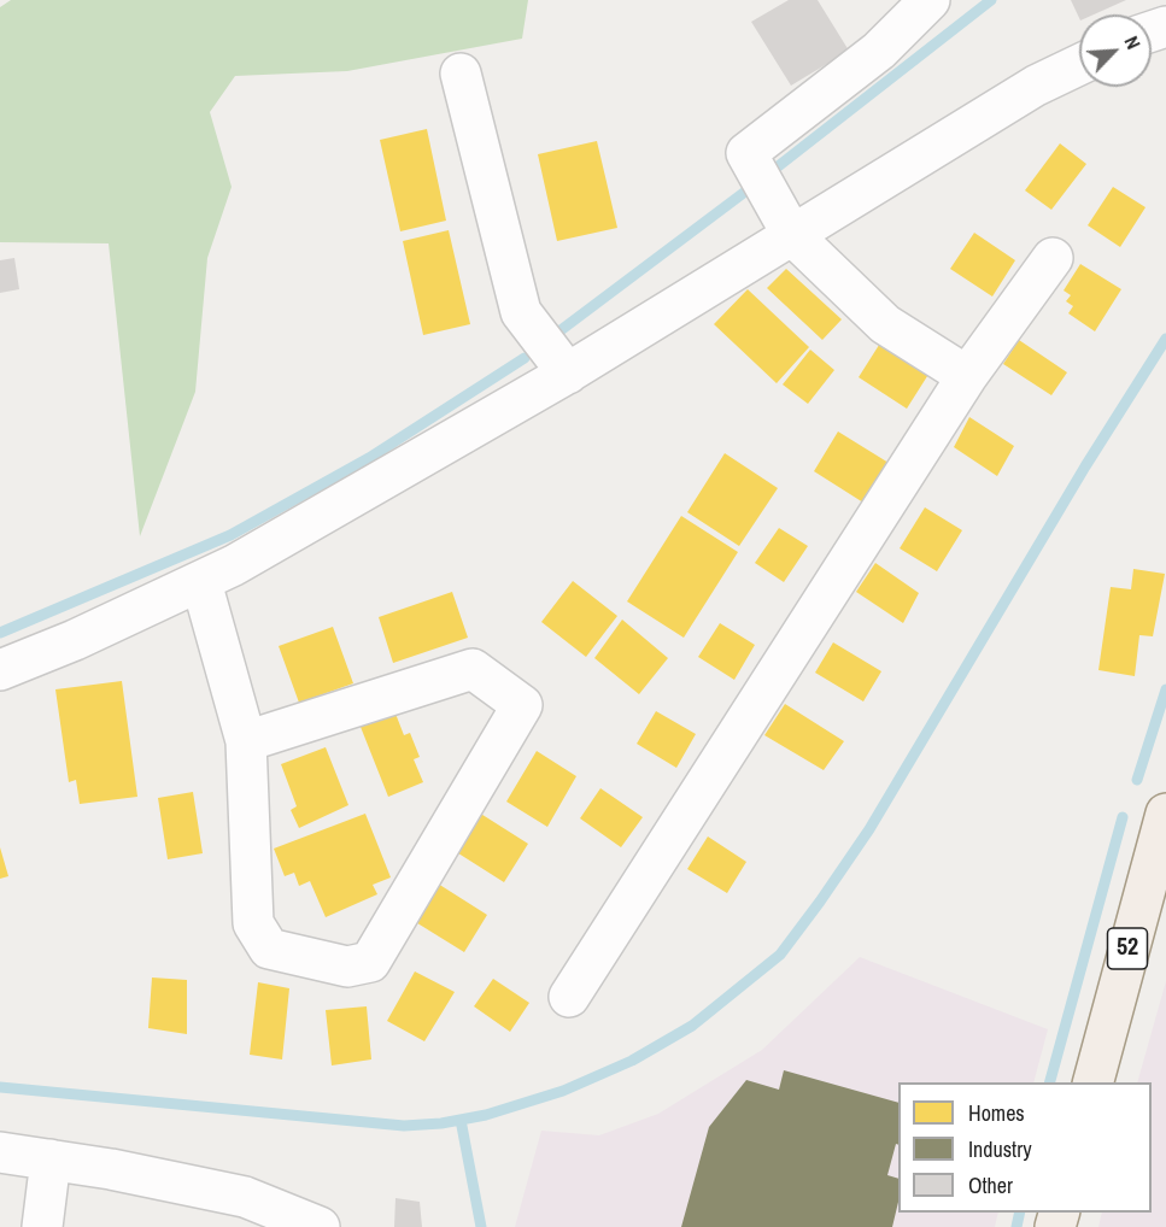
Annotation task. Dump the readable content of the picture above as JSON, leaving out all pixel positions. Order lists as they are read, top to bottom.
{
  "streets": {
    "main road": ["52"]
  },
  "legend": ["Homes", "Industry", "Other"],
  "north": "top right"
}
